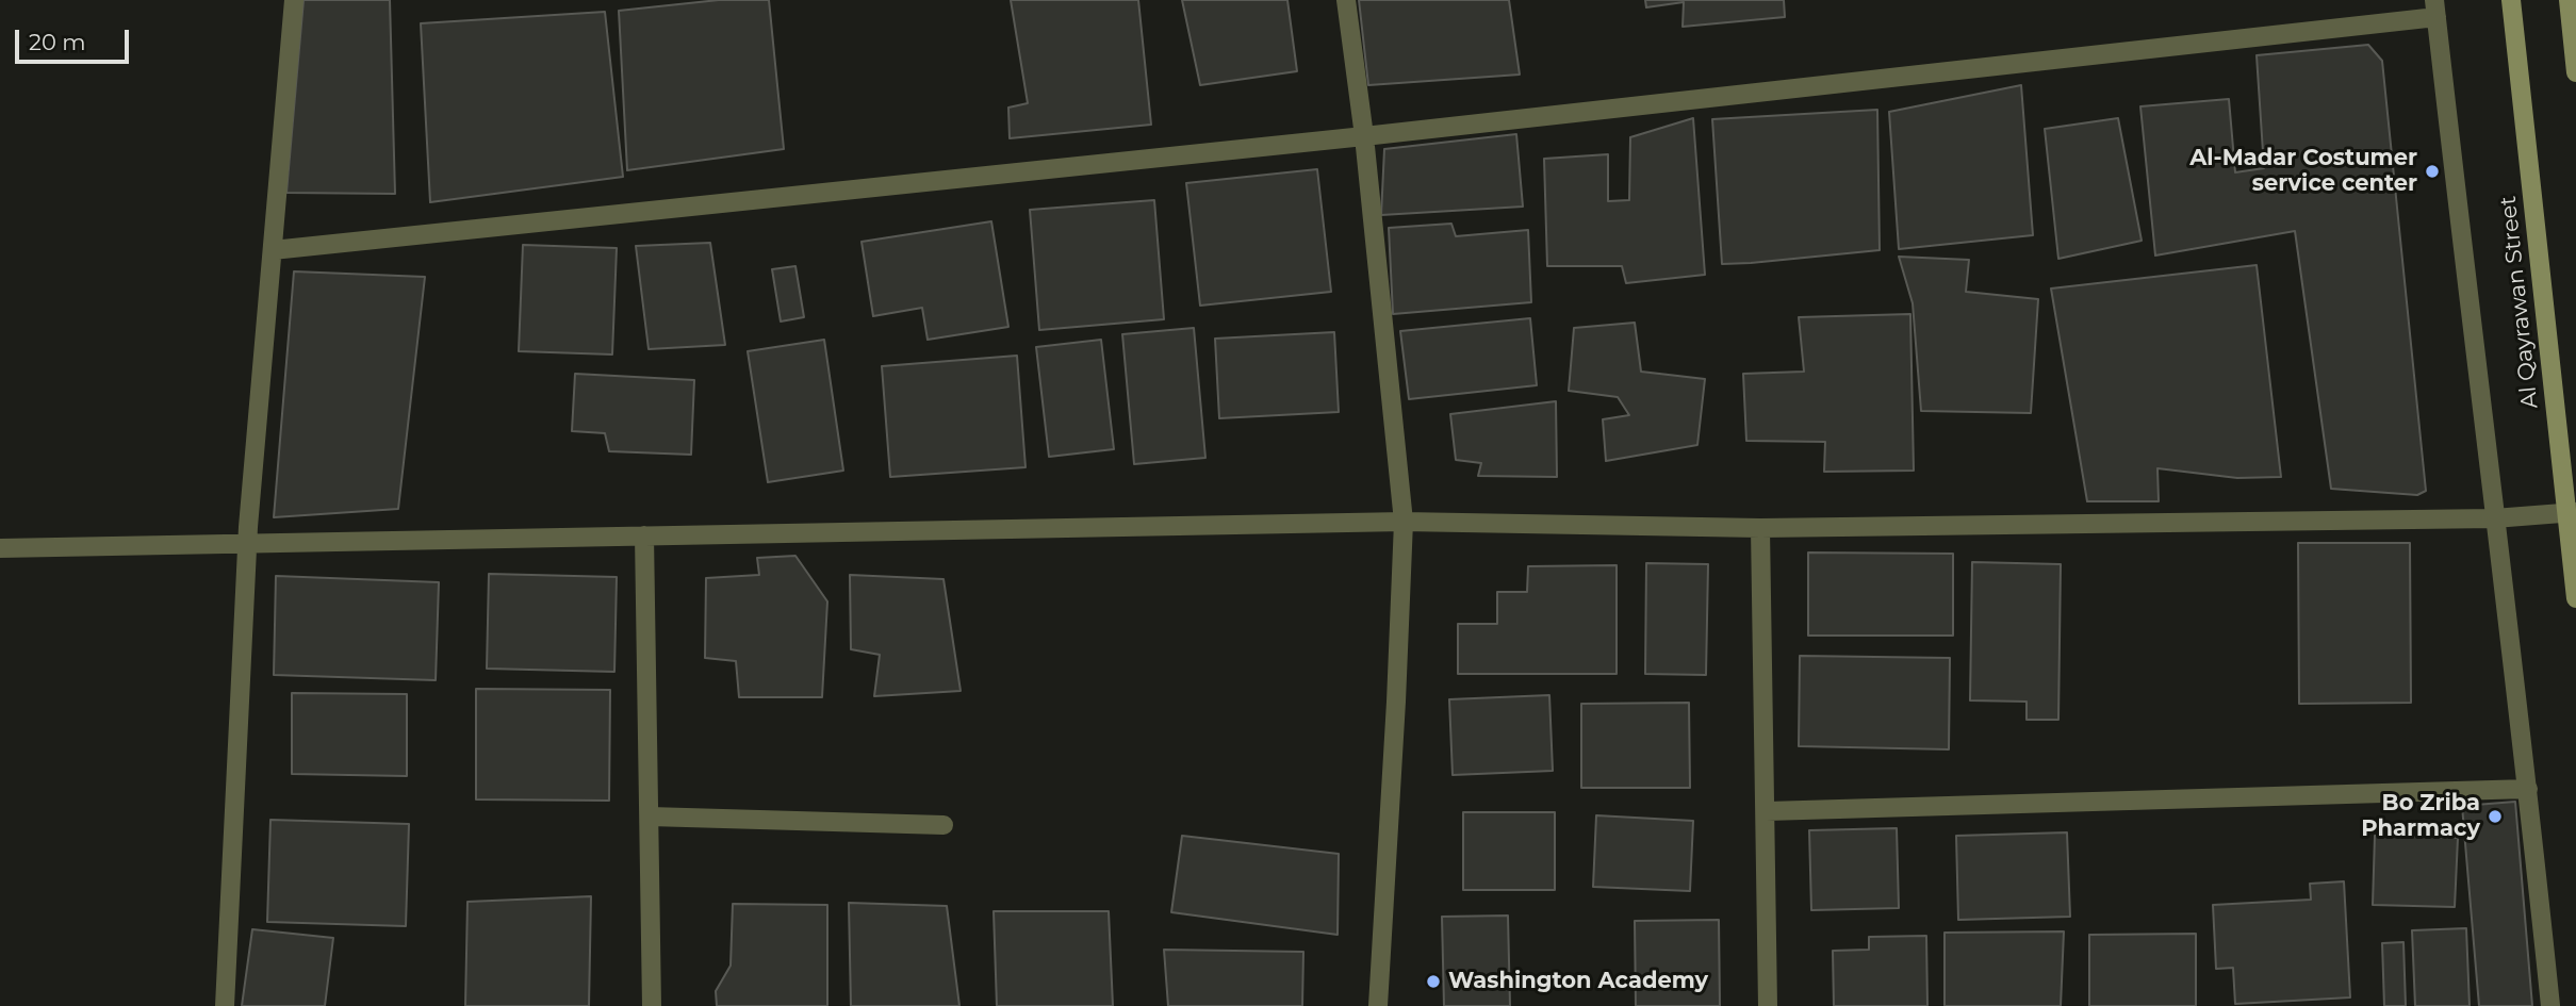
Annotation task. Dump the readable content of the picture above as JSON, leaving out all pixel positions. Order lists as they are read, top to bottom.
{
  "streets": {
    "main road": ["Al Qayrawan Street"]
  },
  "places": ["Al-Madar Costumer service center", "Bo Zriba Pharmacy", "Washington Academy"],
  "scale_bar": "20 m"
}
